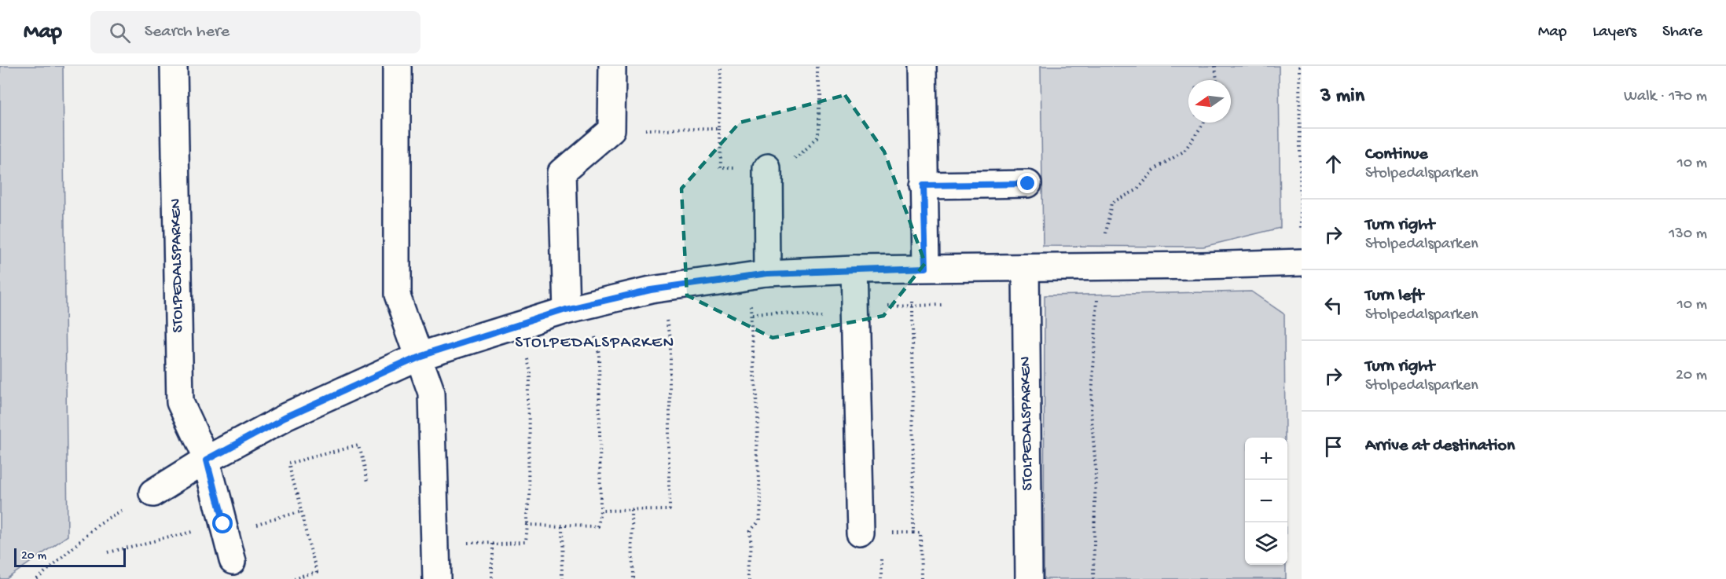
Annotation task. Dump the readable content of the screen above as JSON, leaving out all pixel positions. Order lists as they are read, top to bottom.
{
  "streets": {
    "street": ["STOLPEDALSPARKEN"]
  },
  "districts": ["STOLPEDALSPARKEN"],
  "scale_bar": "20 m",
  "north": "left",
  "page": {
    "header": "Map",
    "search": "Search here",
    "nav": ["Map", "Layers", "Share"],
    "heading": ["3 min", "Walk · 170 m"],
    "list": [
      ["Continue", "Stolpedalsparken", "10 m"],
      ["Turn right", "Stolpedalsparken", "130 m"],
      ["Turn left", "Stolpedalsparken", "10 m"],
      ["Turn right", "Stolpedalsparken", "20 m"],
      "Arrive at destination"
    ],
    "map_buttons": ["+", "−"],
    "scale": "20 m"
  }
}
